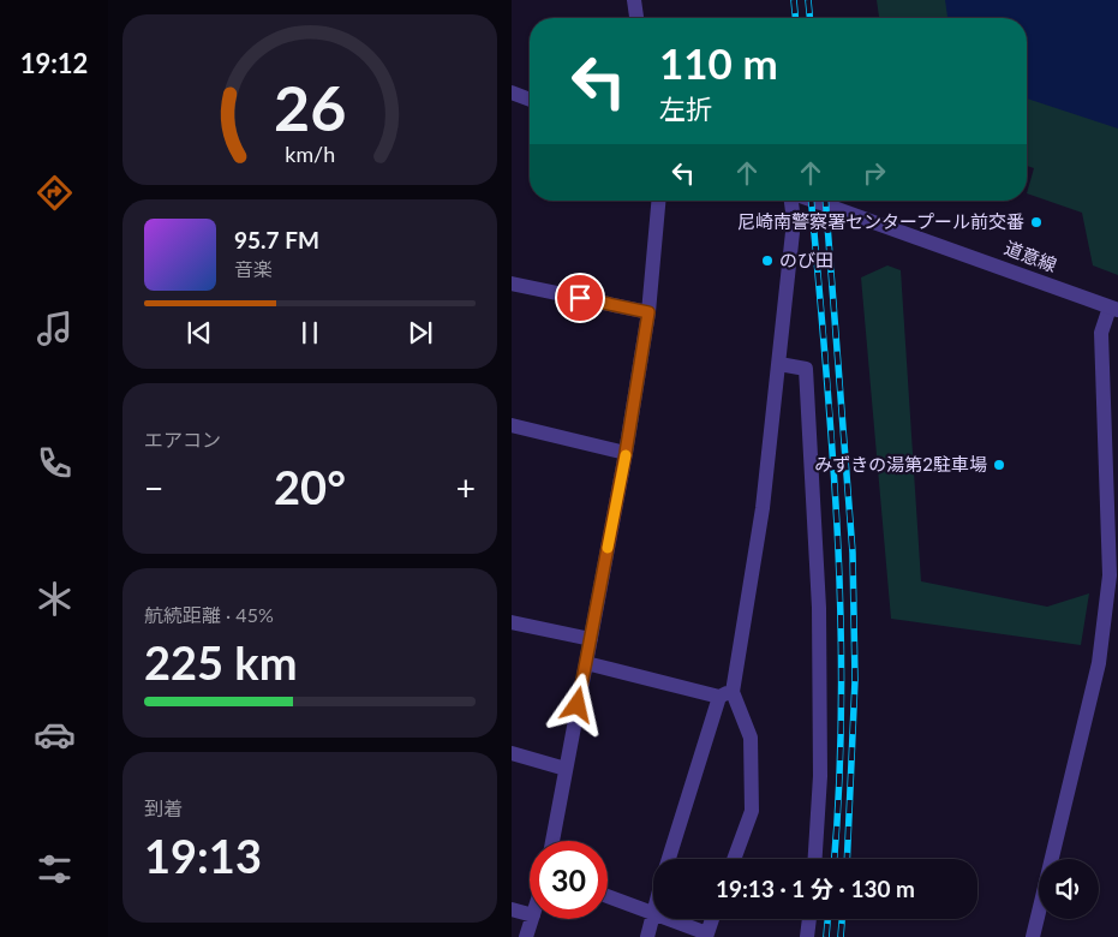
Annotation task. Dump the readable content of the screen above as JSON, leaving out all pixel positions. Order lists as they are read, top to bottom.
{
  "streets": {
    "street": ["道意線"]
  },
  "places": ["尼崎南警察署センタープール前交番", "のび田", "みずきの湯第2駐車場"],
  "page": {
    "tabs": "19:12",
    "turn": ["110 m", "左折"],
    "song": ["95.7 FM", "音楽"],
    "tile": [
      "エアコン",
      ["航続距離 · 45%", "225 km"],
      ["到着", "19:13"]
    ],
    "heat": ["−", "20°", "+"],
    "limit": "30",
    "trip": "19:13 · 1 分 · 130 m",
    "gauge": ["26", "km/h"]
  }
}
